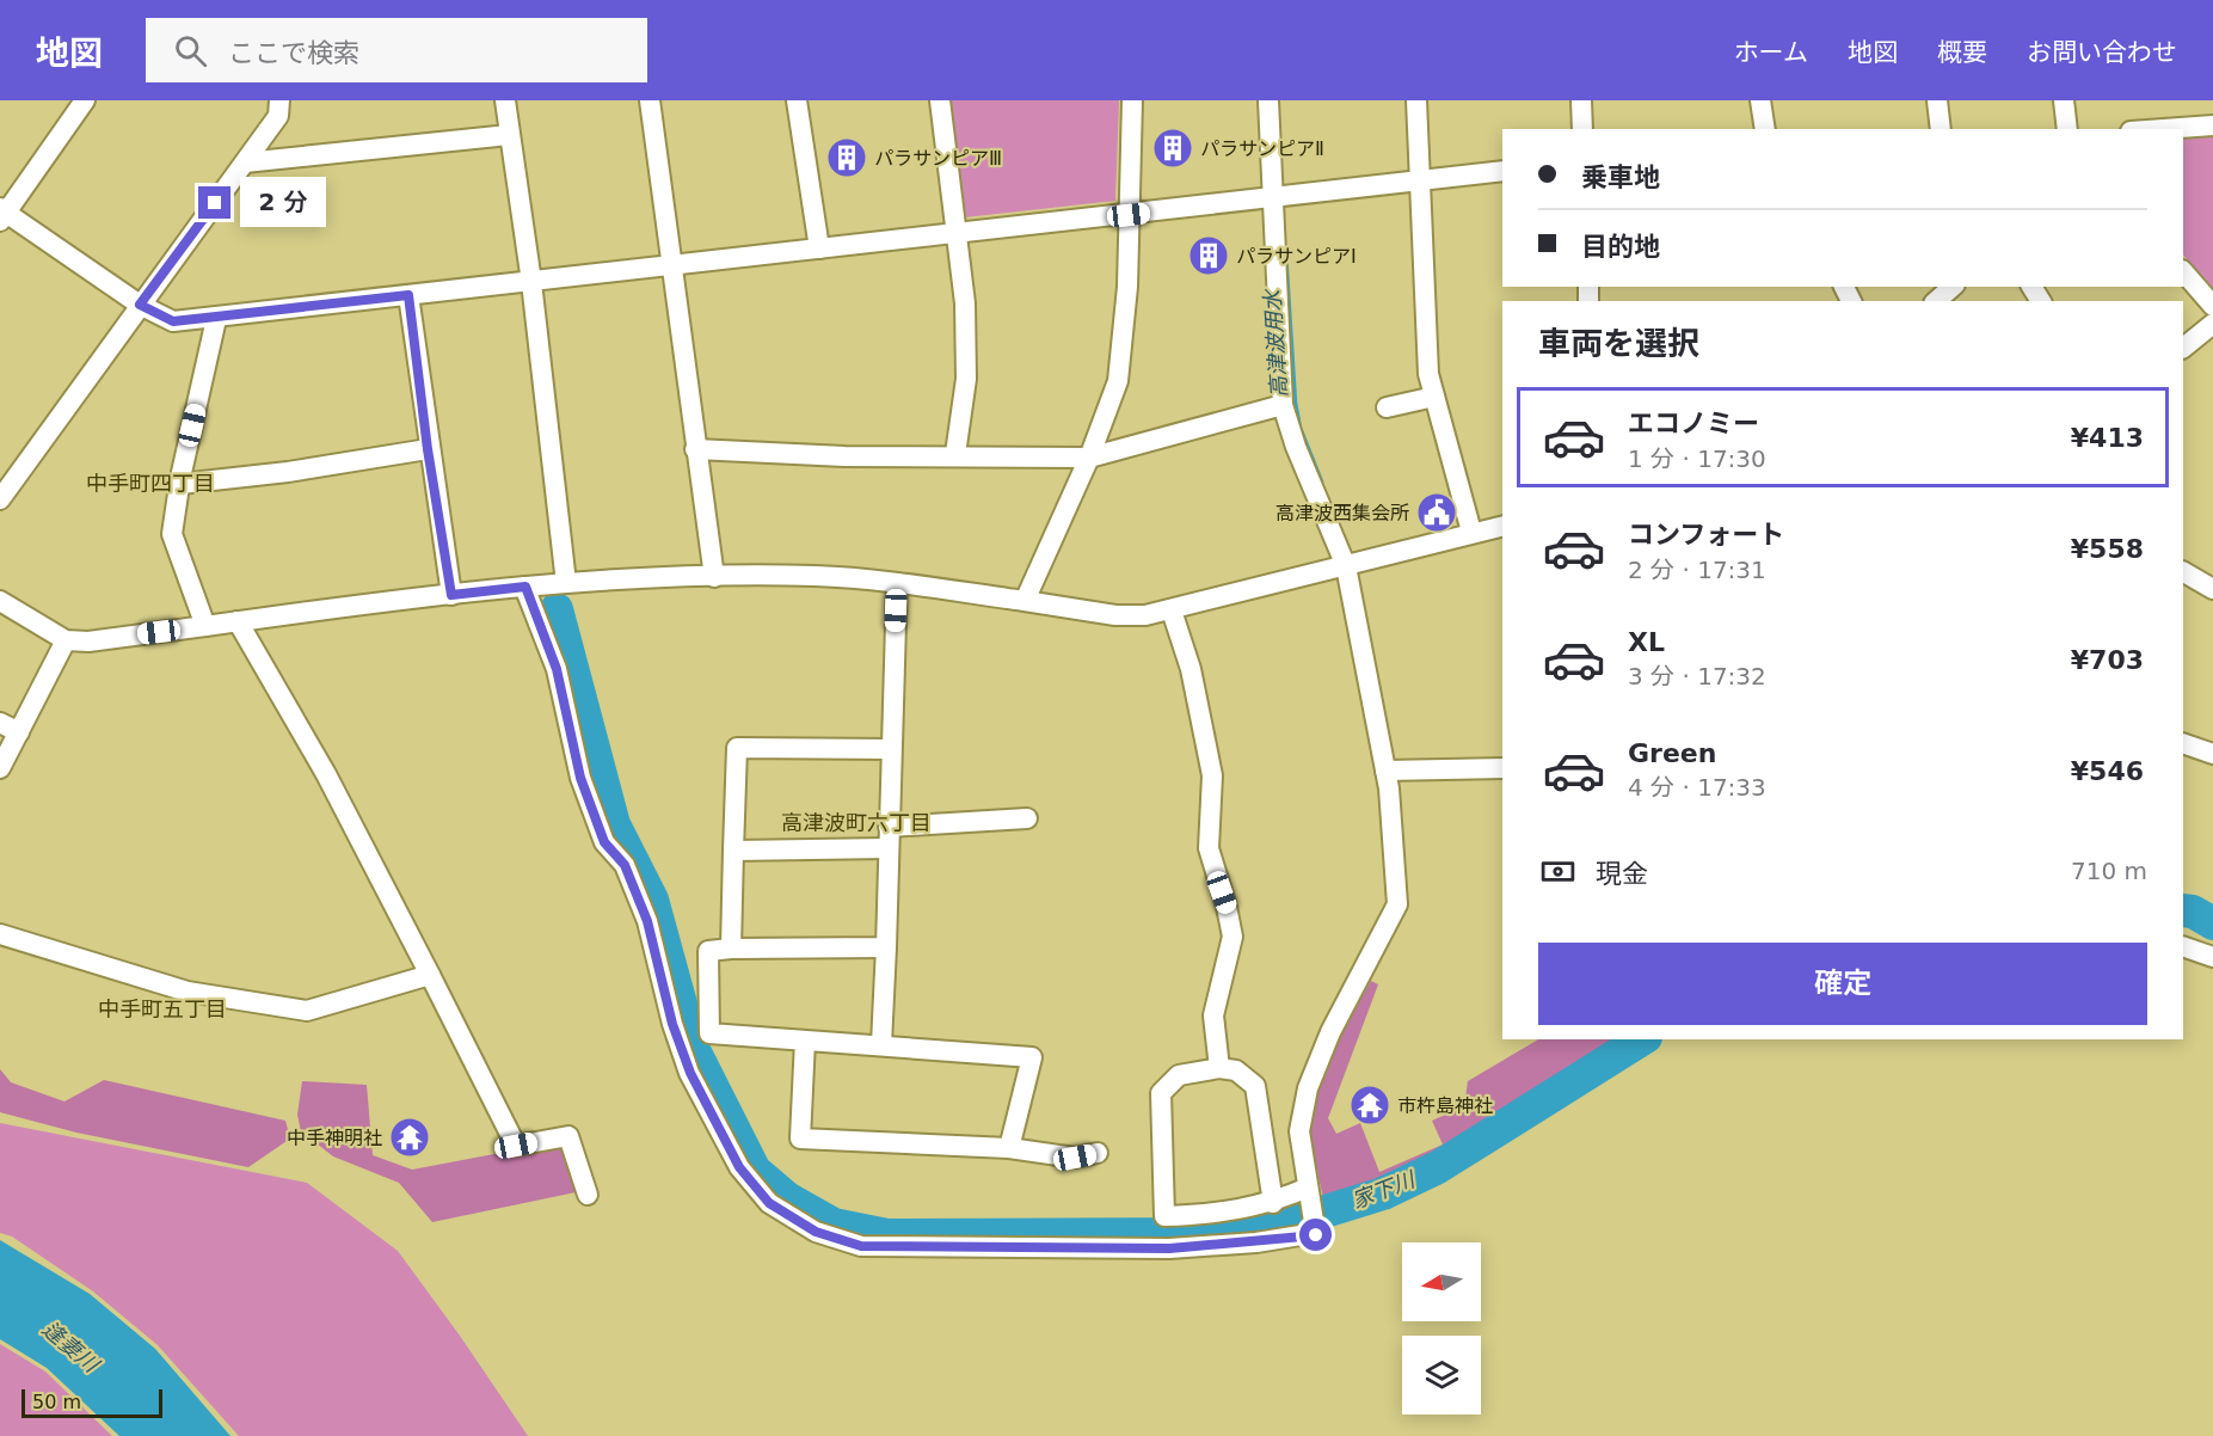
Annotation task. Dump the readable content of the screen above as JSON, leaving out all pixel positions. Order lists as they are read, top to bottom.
{
  "districts": ["中手町四丁目", "高津波町六丁目", "中手町五丁目"],
  "water": ["高津波用水", "家下川", "逢妻川"],
  "places": {
    "building": ["パラサンピアⅡ", "パラサンピアⅢ", "パラサンピアⅠ"],
    "public building": ["高津波西集会所"],
    "temple": ["市杵島神社", "中手神明社"]
  },
  "scale_bar": "50 m",
  "north": "left",
  "page": {
    "header": "地図",
    "search": "ここで検索",
    "nav": [
      "ホーム",
      "地図",
      "概要",
      "お問い合わせ"
    ],
    "banner": ["乗車地", "目的地"],
    "bubble": "2 分",
    "heading": "車両を選択",
    "list": [
      {
        "name": "エコノミー",
        "note": "1 分 · 17:30",
        "value": "¥413"
      },
      {
        "name": "コンフォート",
        "note": "2 分 · 17:31",
        "value": "¥558"
      },
      {
        "name": "XL",
        "note": "3 分 · 17:32",
        "value": "¥703"
      },
      {
        "name": "Green",
        "note": "4 分 · 17:33",
        "value": "¥546"
      }
    ],
    "pay": ["現金", "710 m"],
    "buttons": "確定",
    "scale": "50 m"
  }
}
